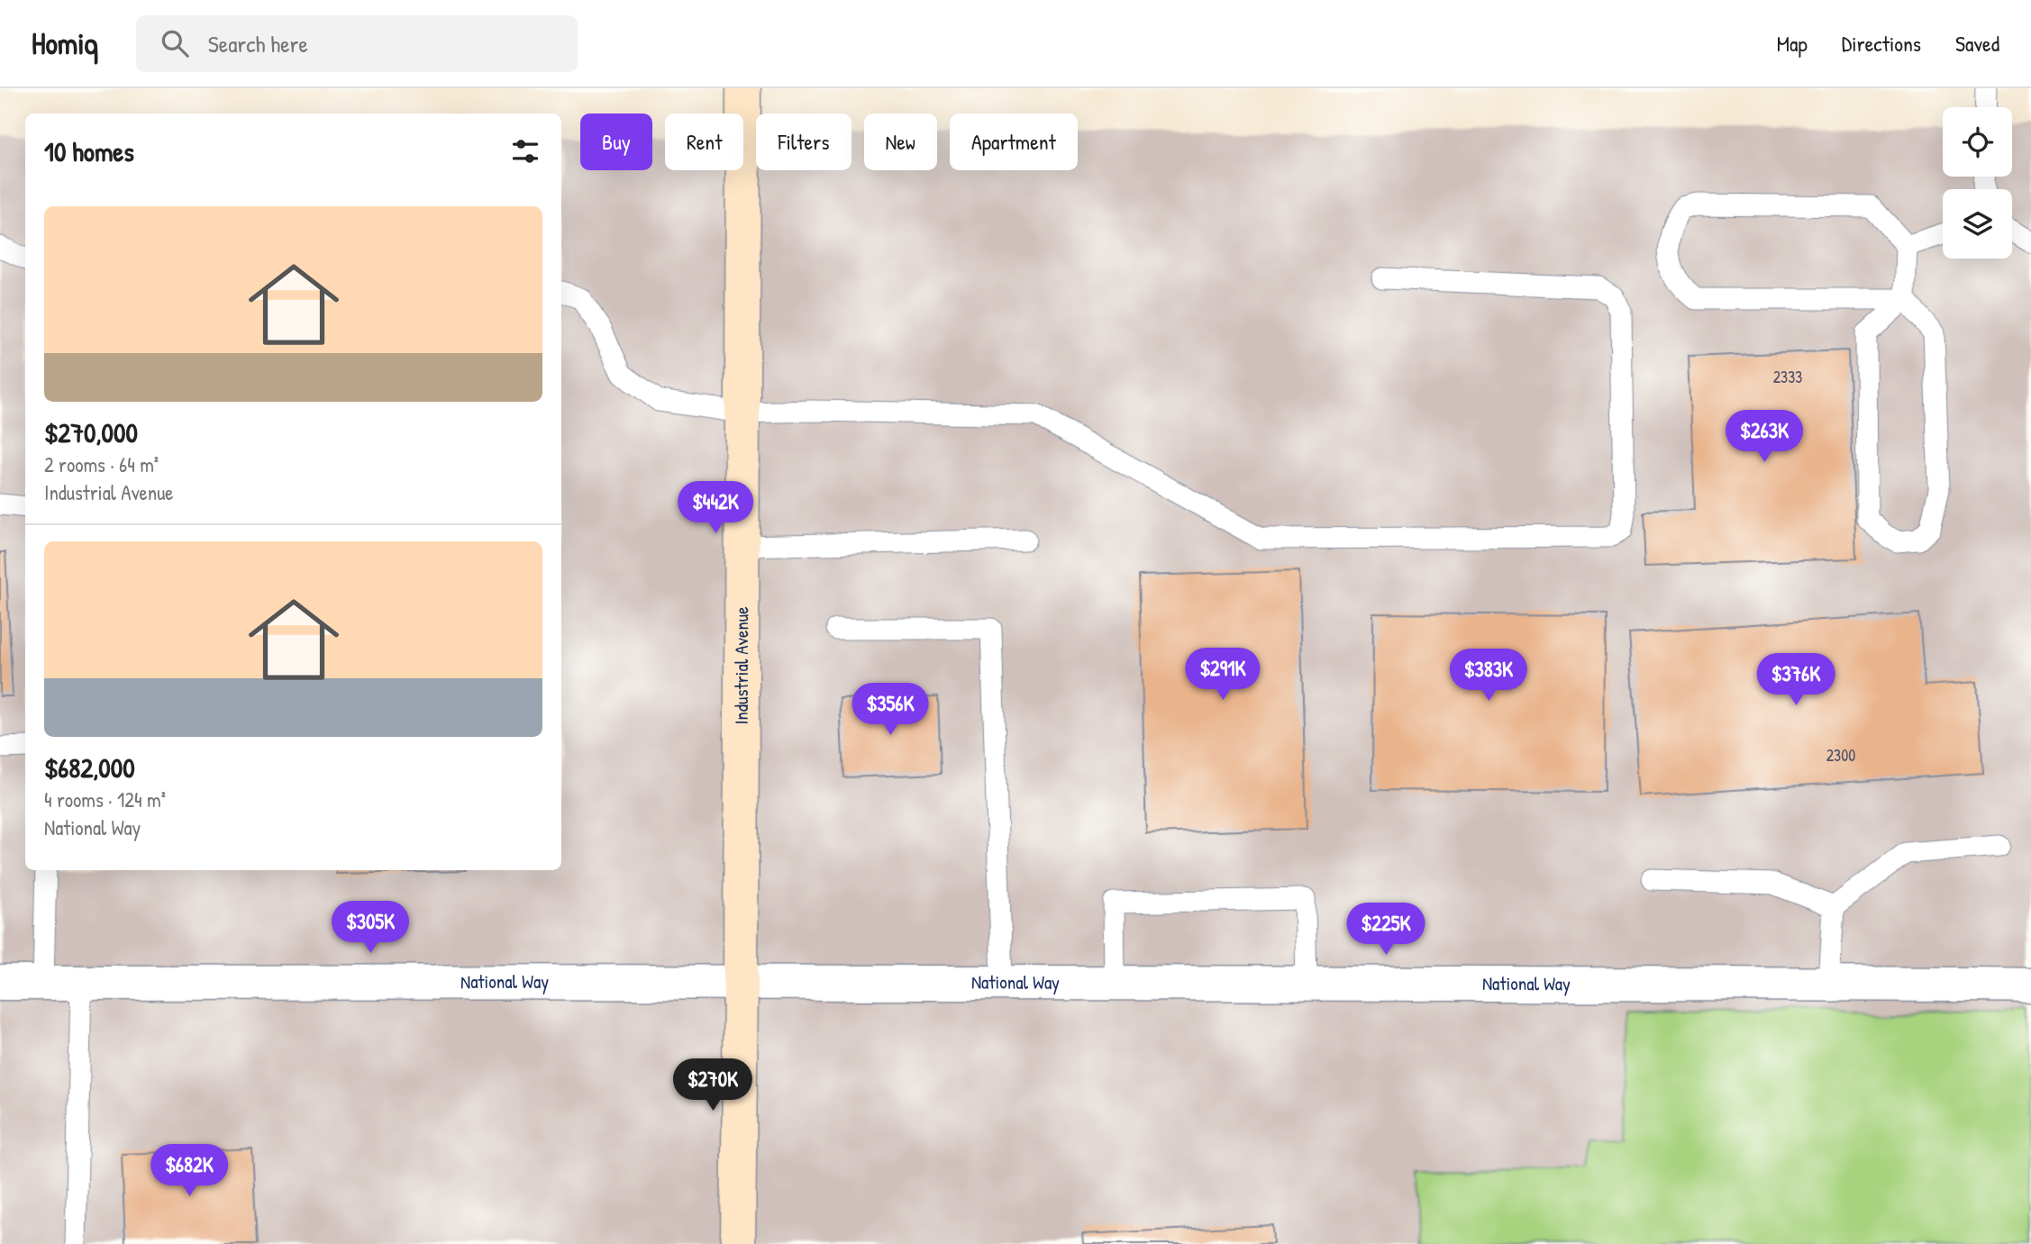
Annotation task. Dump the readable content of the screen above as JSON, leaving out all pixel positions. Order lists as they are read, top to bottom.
{
  "streets": {
    "street": ["Industrial Avenue", "National Way"]
  },
  "crossings": [
    ["Industrial Avenue", "National Way"]
  ],
  "house_numbers": ["2333", "2300"],
  "page": {
    "header": "Homiq",
    "search": "Search here",
    "nav": ["Map", "Directions", "Saved"],
    "chip": [
      "Buy",
      "Rent",
      "Filters",
      "New",
      "Apartment"
    ],
    "heading": "10 homes",
    "list": [
      {
        "name": "$270,000",
        "note": "2 rooms · 64 m² · Industrial Avenue"
      },
      {
        "name": "$682,000",
        "note": "4 rooms · 124 m² · National Way"
      }
    ],
    "price": [
      "$263K",
      "$442K",
      "$291K",
      "$383K",
      "$376K",
      "$356K",
      "$305K",
      "$225K",
      "$270K",
      "$682K"
    ]
  }
}
